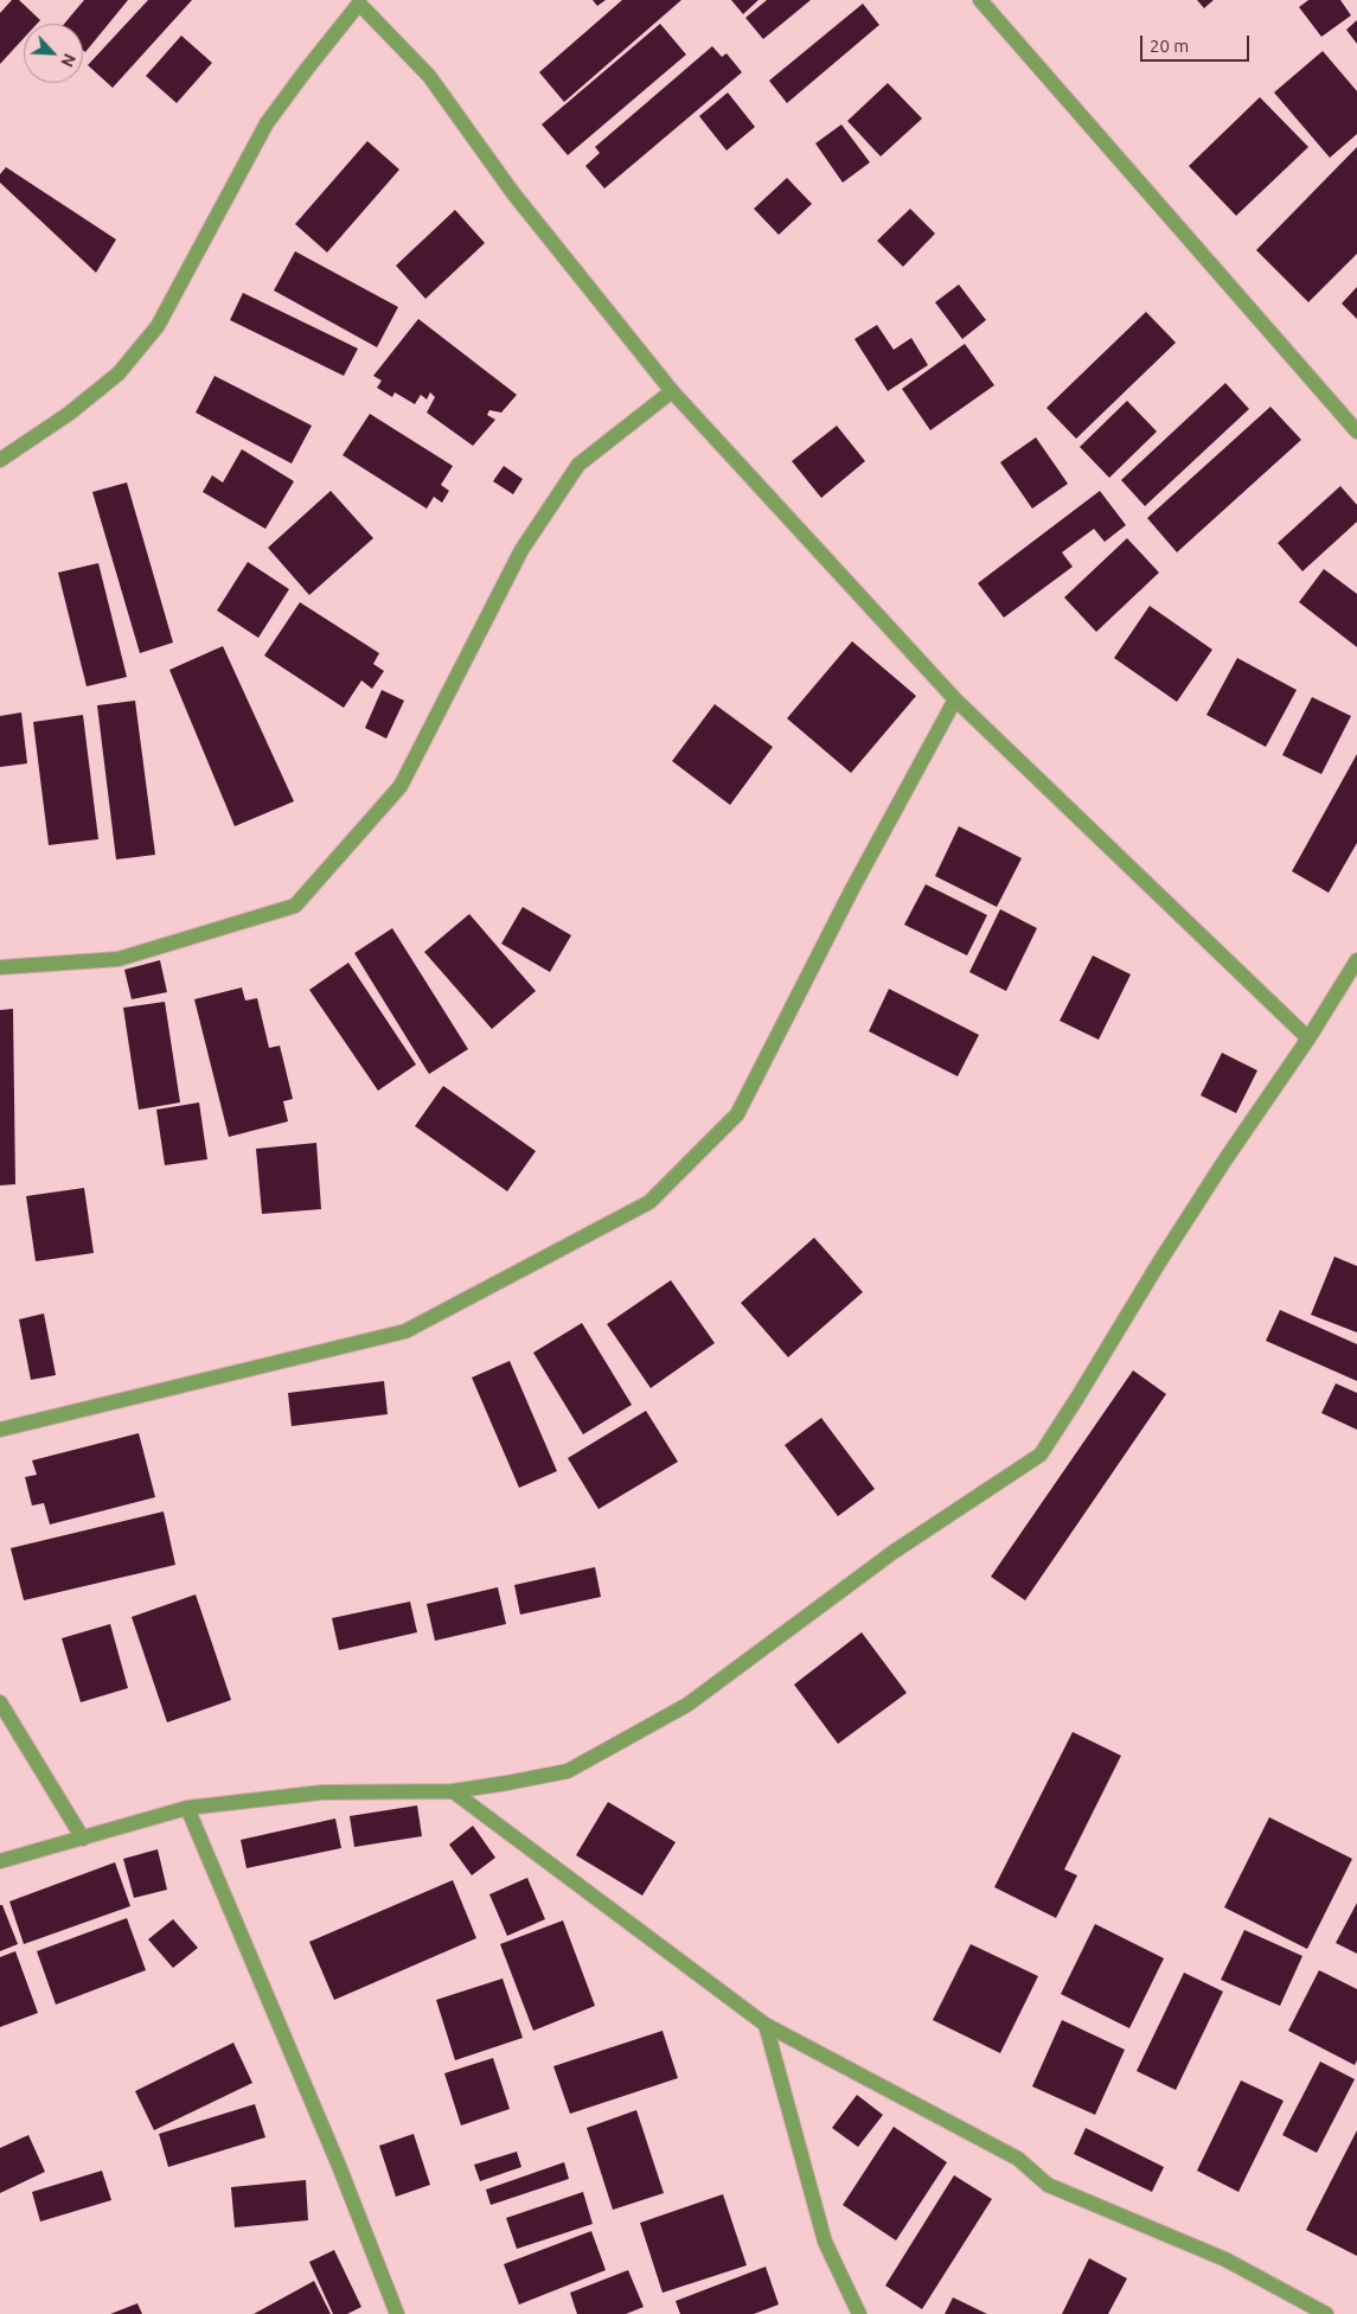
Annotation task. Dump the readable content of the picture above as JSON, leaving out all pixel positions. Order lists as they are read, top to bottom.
{
  "scale_bar": "20 m",
  "north": "bottom right"
}
